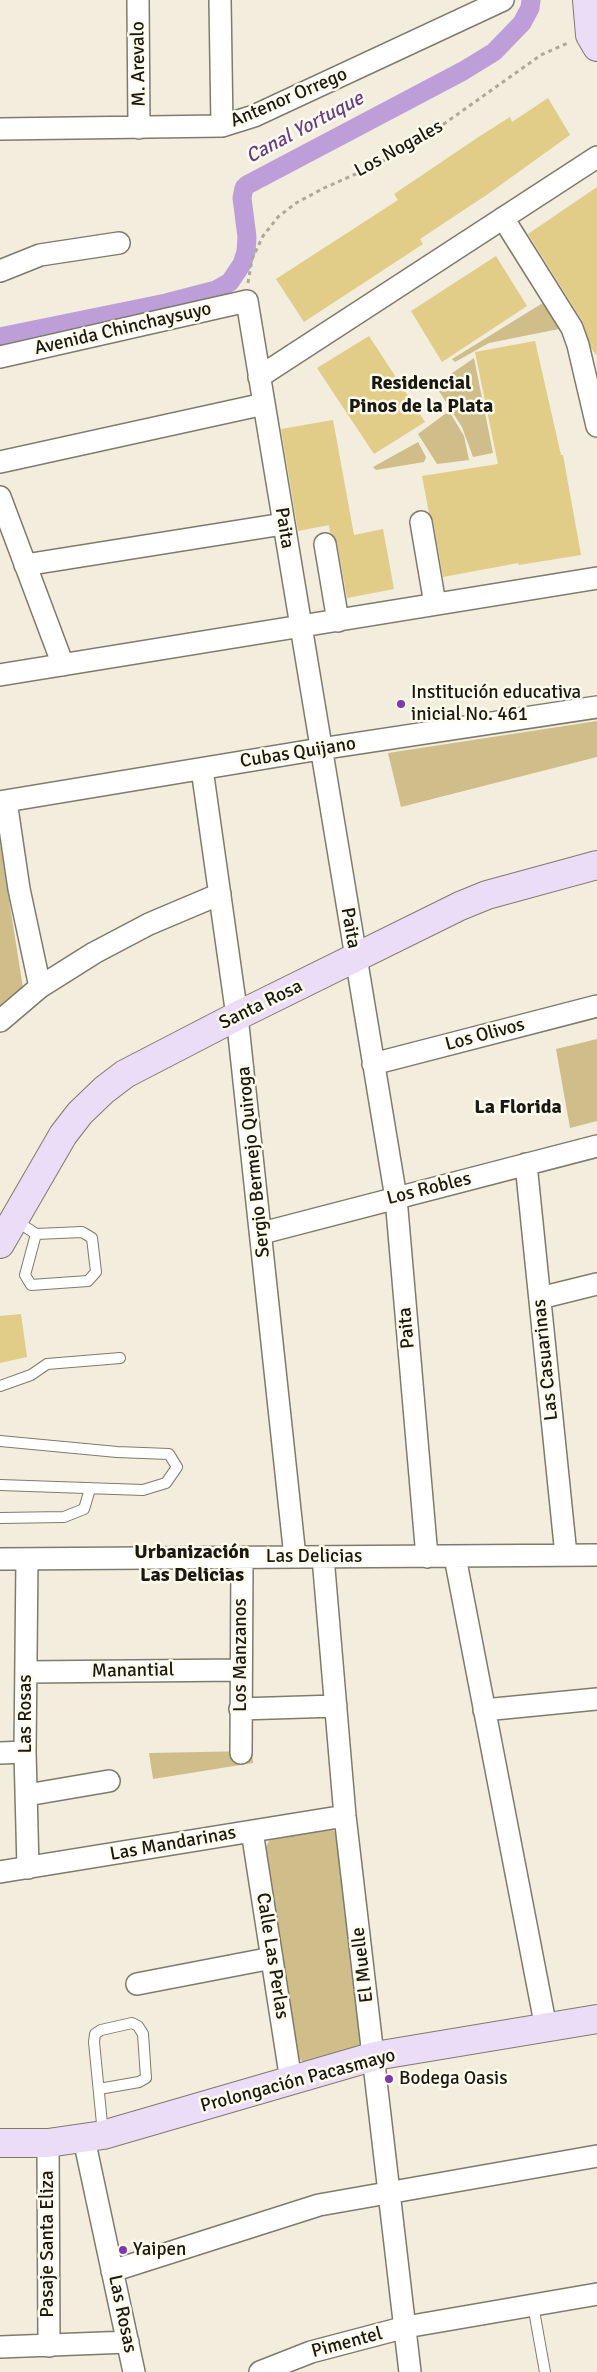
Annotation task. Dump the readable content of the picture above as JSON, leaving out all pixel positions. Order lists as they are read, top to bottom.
{
  "streets": {
    "street": [
      "M. Arevalo",
      "Antenor Orrego",
      "Avenida Chinchaysuyo",
      "Paita",
      "Cubas Quijano",
      "Santa Rosa",
      "Los Olivos",
      "Sergio Bermejo Quiroga",
      "Los Robles",
      "Las Casuarinas",
      "Las Delicias",
      "Los Manzanos",
      "Manantial",
      "Las Rosas",
      "Las Mandarinas",
      "Calle Las Perlas",
      "El Muelle",
      "Prolongación Pacasmayo",
      "Pasaje Santa Eliza",
      "Pimentel"
    ],
    "path": ["Los Nogales"]
  },
  "crossings": [
    ["M. Arevalo", "Antenor Orrego"],
    ["Los Nogales", "Avenida Chinchaysuyo"],
    ["Los Nogales", "Paita"],
    ["Avenida Chinchaysuyo", "Paita"],
    ["Paita", "Cubas Quijano"],
    ["Paita", "Santa Rosa"],
    ["Paita", "Los Olivos"],
    ["Paita", "Los Robles"],
    ["Paita", "Las Delicias"],
    ["Cubas Quijano", "Sergio Bermejo Quiroga"],
    ["Santa Rosa", "Sergio Bermejo Quiroga"],
    ["Sergio Bermejo Quiroga", "Los Robles"],
    ["Sergio Bermejo Quiroga", "Las Delicias"],
    ["Los Robles", "Las Casuarinas"],
    ["Las Casuarinas", "Las Delicias"],
    ["Las Delicias", "Los Manzanos"],
    ["Las Delicias", "Las Rosas"],
    ["Las Delicias", "El Muelle"],
    ["Los Manzanos", "Manantial"],
    ["Manantial", "Las Rosas"],
    ["Las Rosas", "Las Mandarinas"],
    ["Las Rosas", "Prolongación Pacasmayo"],
    ["Las Mandarinas", "Calle Las Perlas"],
    ["Las Mandarinas", "El Muelle"],
    ["Calle Las Perlas", "Prolongación Pacasmayo"],
    ["El Muelle", "Prolongación Pacasmayo"],
    ["El Muelle", "Pimentel"],
    ["Prolongación Pacasmayo", "Pasaje Santa Eliza"]
  ],
  "districts": ["Residencial Pinos de la Plata", "La Florida", "Urbanización Las Delicias"],
  "water": ["Canal Yortuque"],
  "places": ["Institución educativa inicial No. 461", "Bodega Oasis", "Yaipen"]
}
